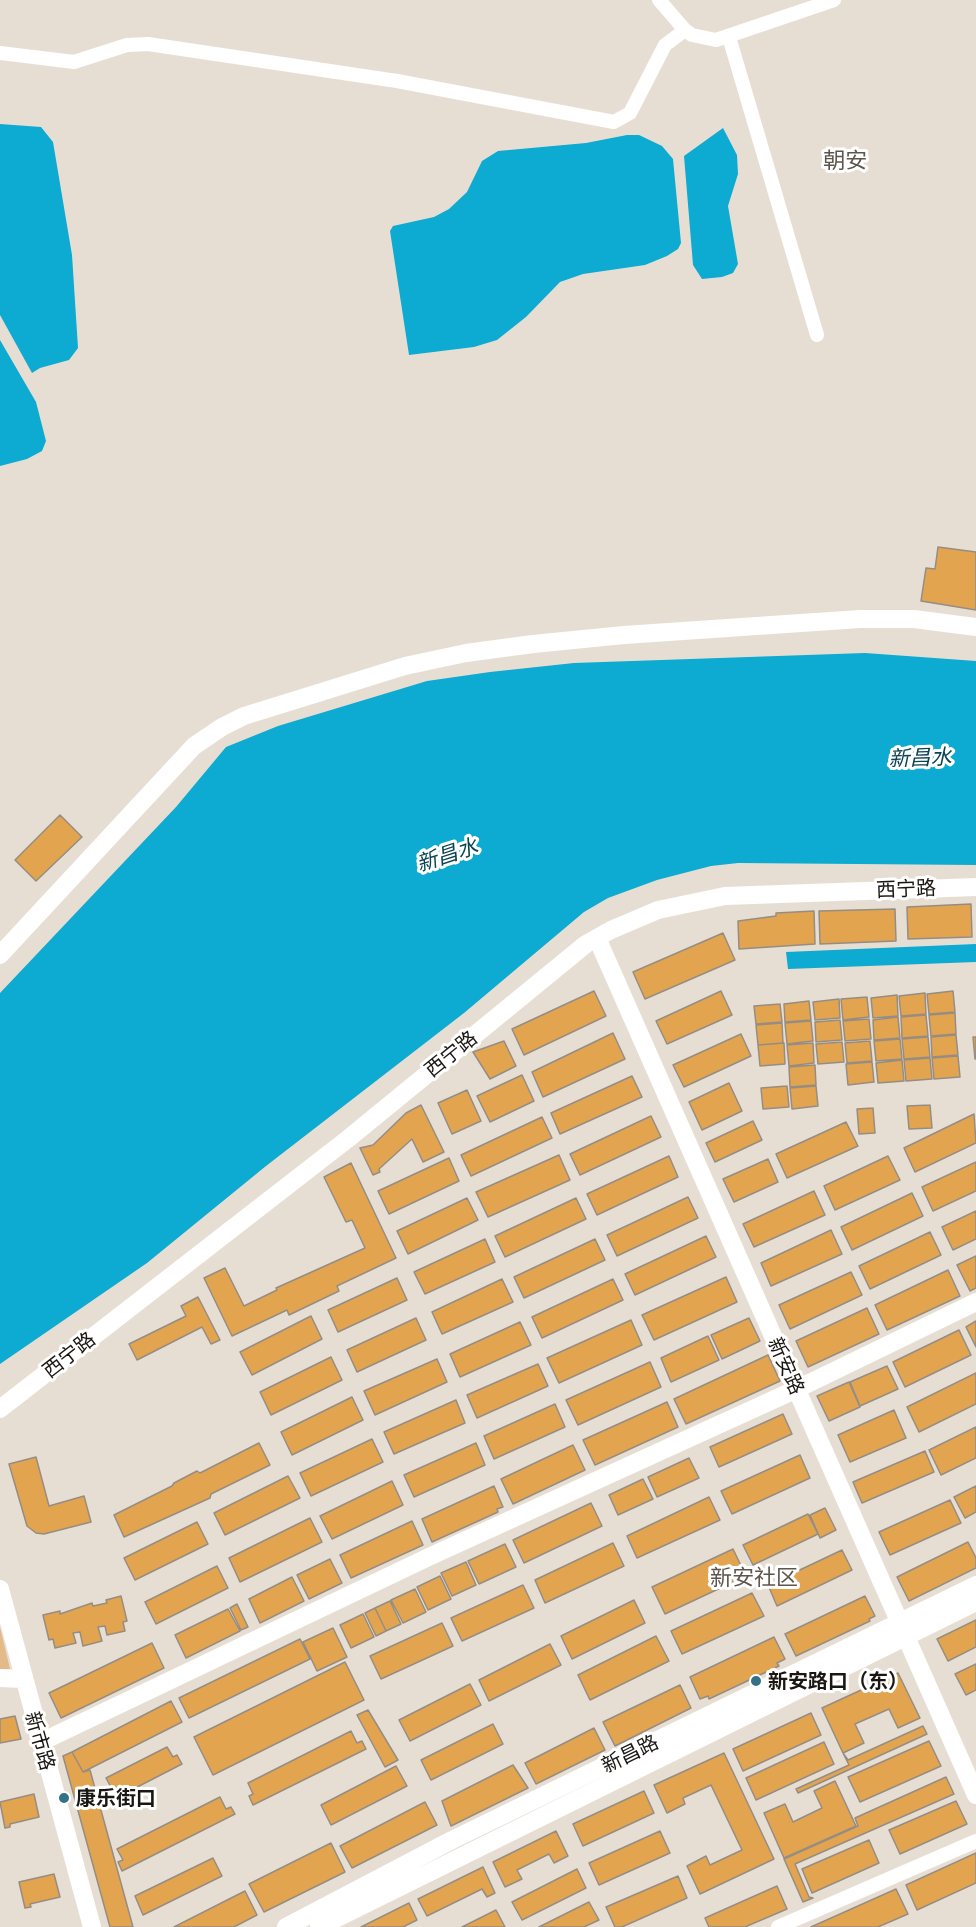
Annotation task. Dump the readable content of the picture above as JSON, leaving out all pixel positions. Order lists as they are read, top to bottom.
{
  "streets": {
    "street": [
      "西宁路",
      "新安路",
      "新市路",
      "新昌路"
    ]
  },
  "crossings": [
    ["西宁路", "新安路"],
    ["新安路", "新昌路"]
  ],
  "districts": ["朝安", "新安社区"],
  "water": ["新昌水"],
  "places": ["新安路口（东）", "康乐街口"]
}
